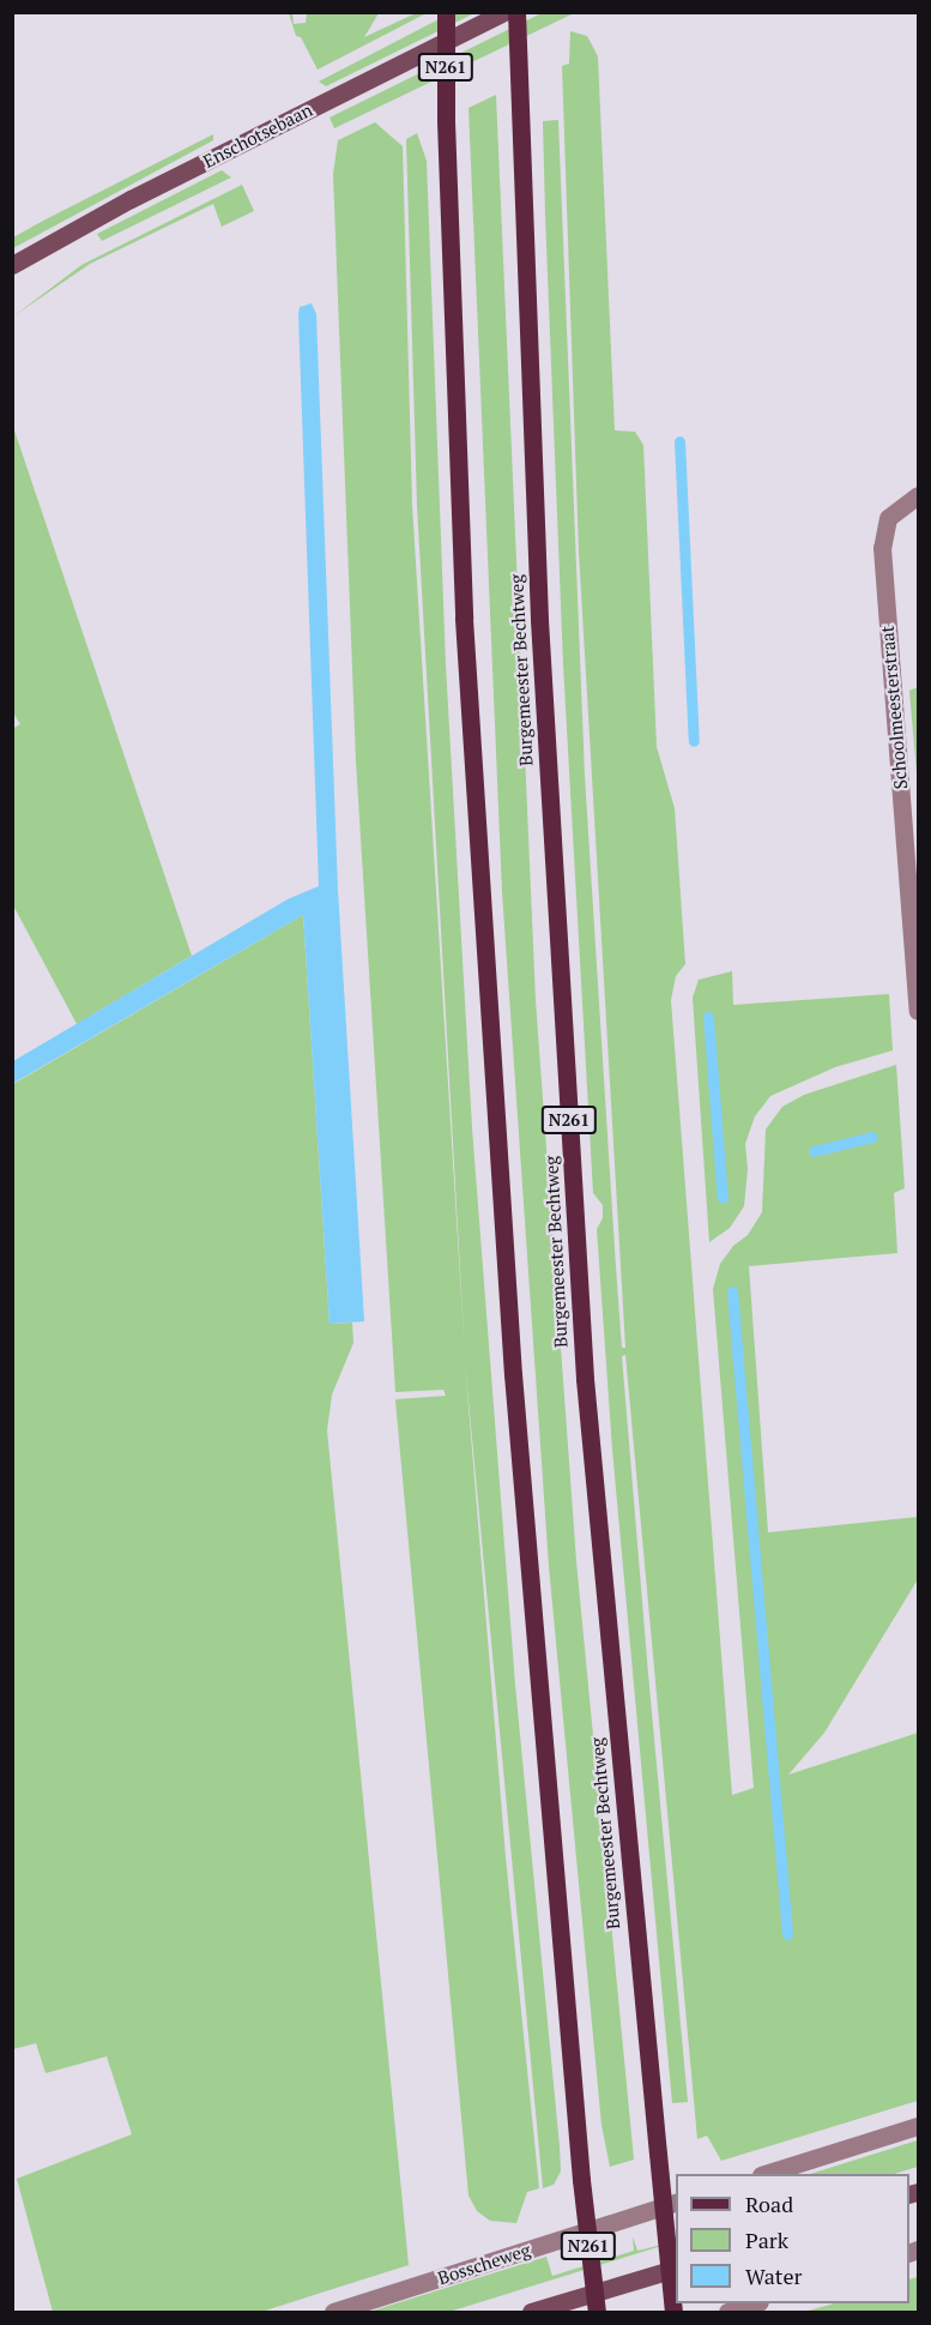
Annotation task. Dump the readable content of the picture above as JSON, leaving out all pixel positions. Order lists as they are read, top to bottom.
{
  "streets": {
    "main road": ["N261", "Burgemeester Bechtweg"],
    "street": ["Enschotsebaan", "Schoolmeesterstraat", "Bosscheweg"]
  },
  "legend": ["Road", "Park", "Water"]
}
